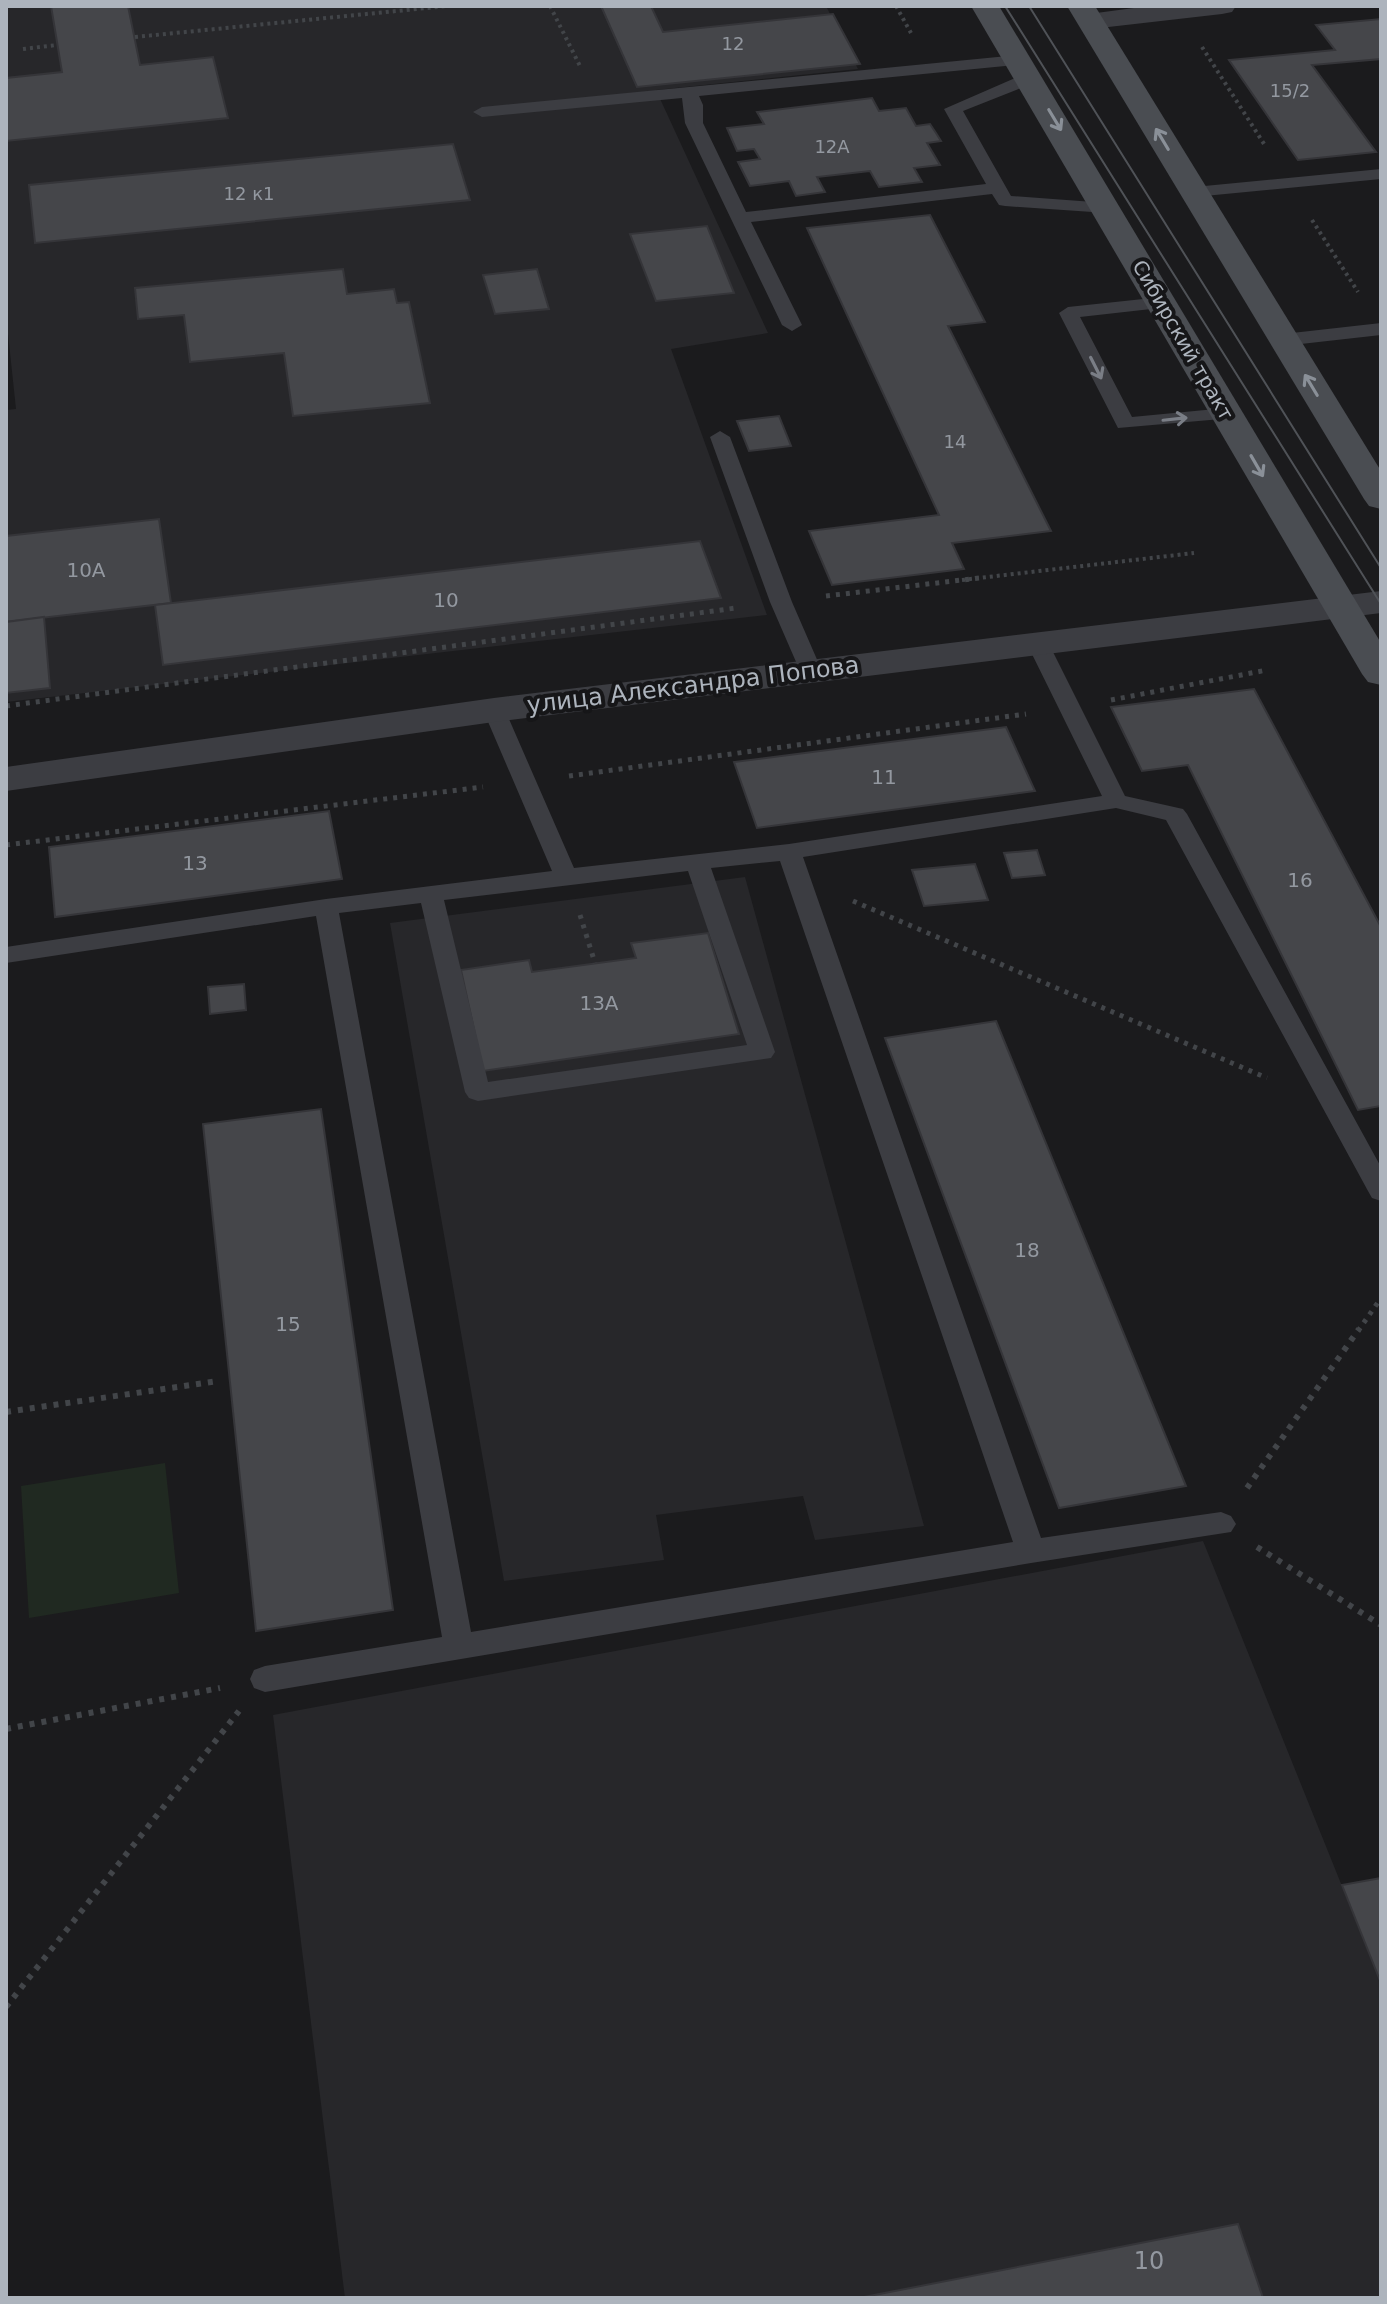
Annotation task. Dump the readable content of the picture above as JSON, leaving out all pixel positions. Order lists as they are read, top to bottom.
{
  "streets": {
    "main road": ["Сибирский тракт"],
    "street": ["улица Александра Попова"]
  },
  "crossings": [
    ["Сибирский тракт", "улица Александра Попова"]
  ],
  "house_numbers": [
    "12",
    "15/2",
    "12А",
    "12 к1",
    "14",
    "10А",
    "10",
    "11",
    "13",
    "16",
    "13А",
    "18",
    "15",
    "10"
  ]
}
